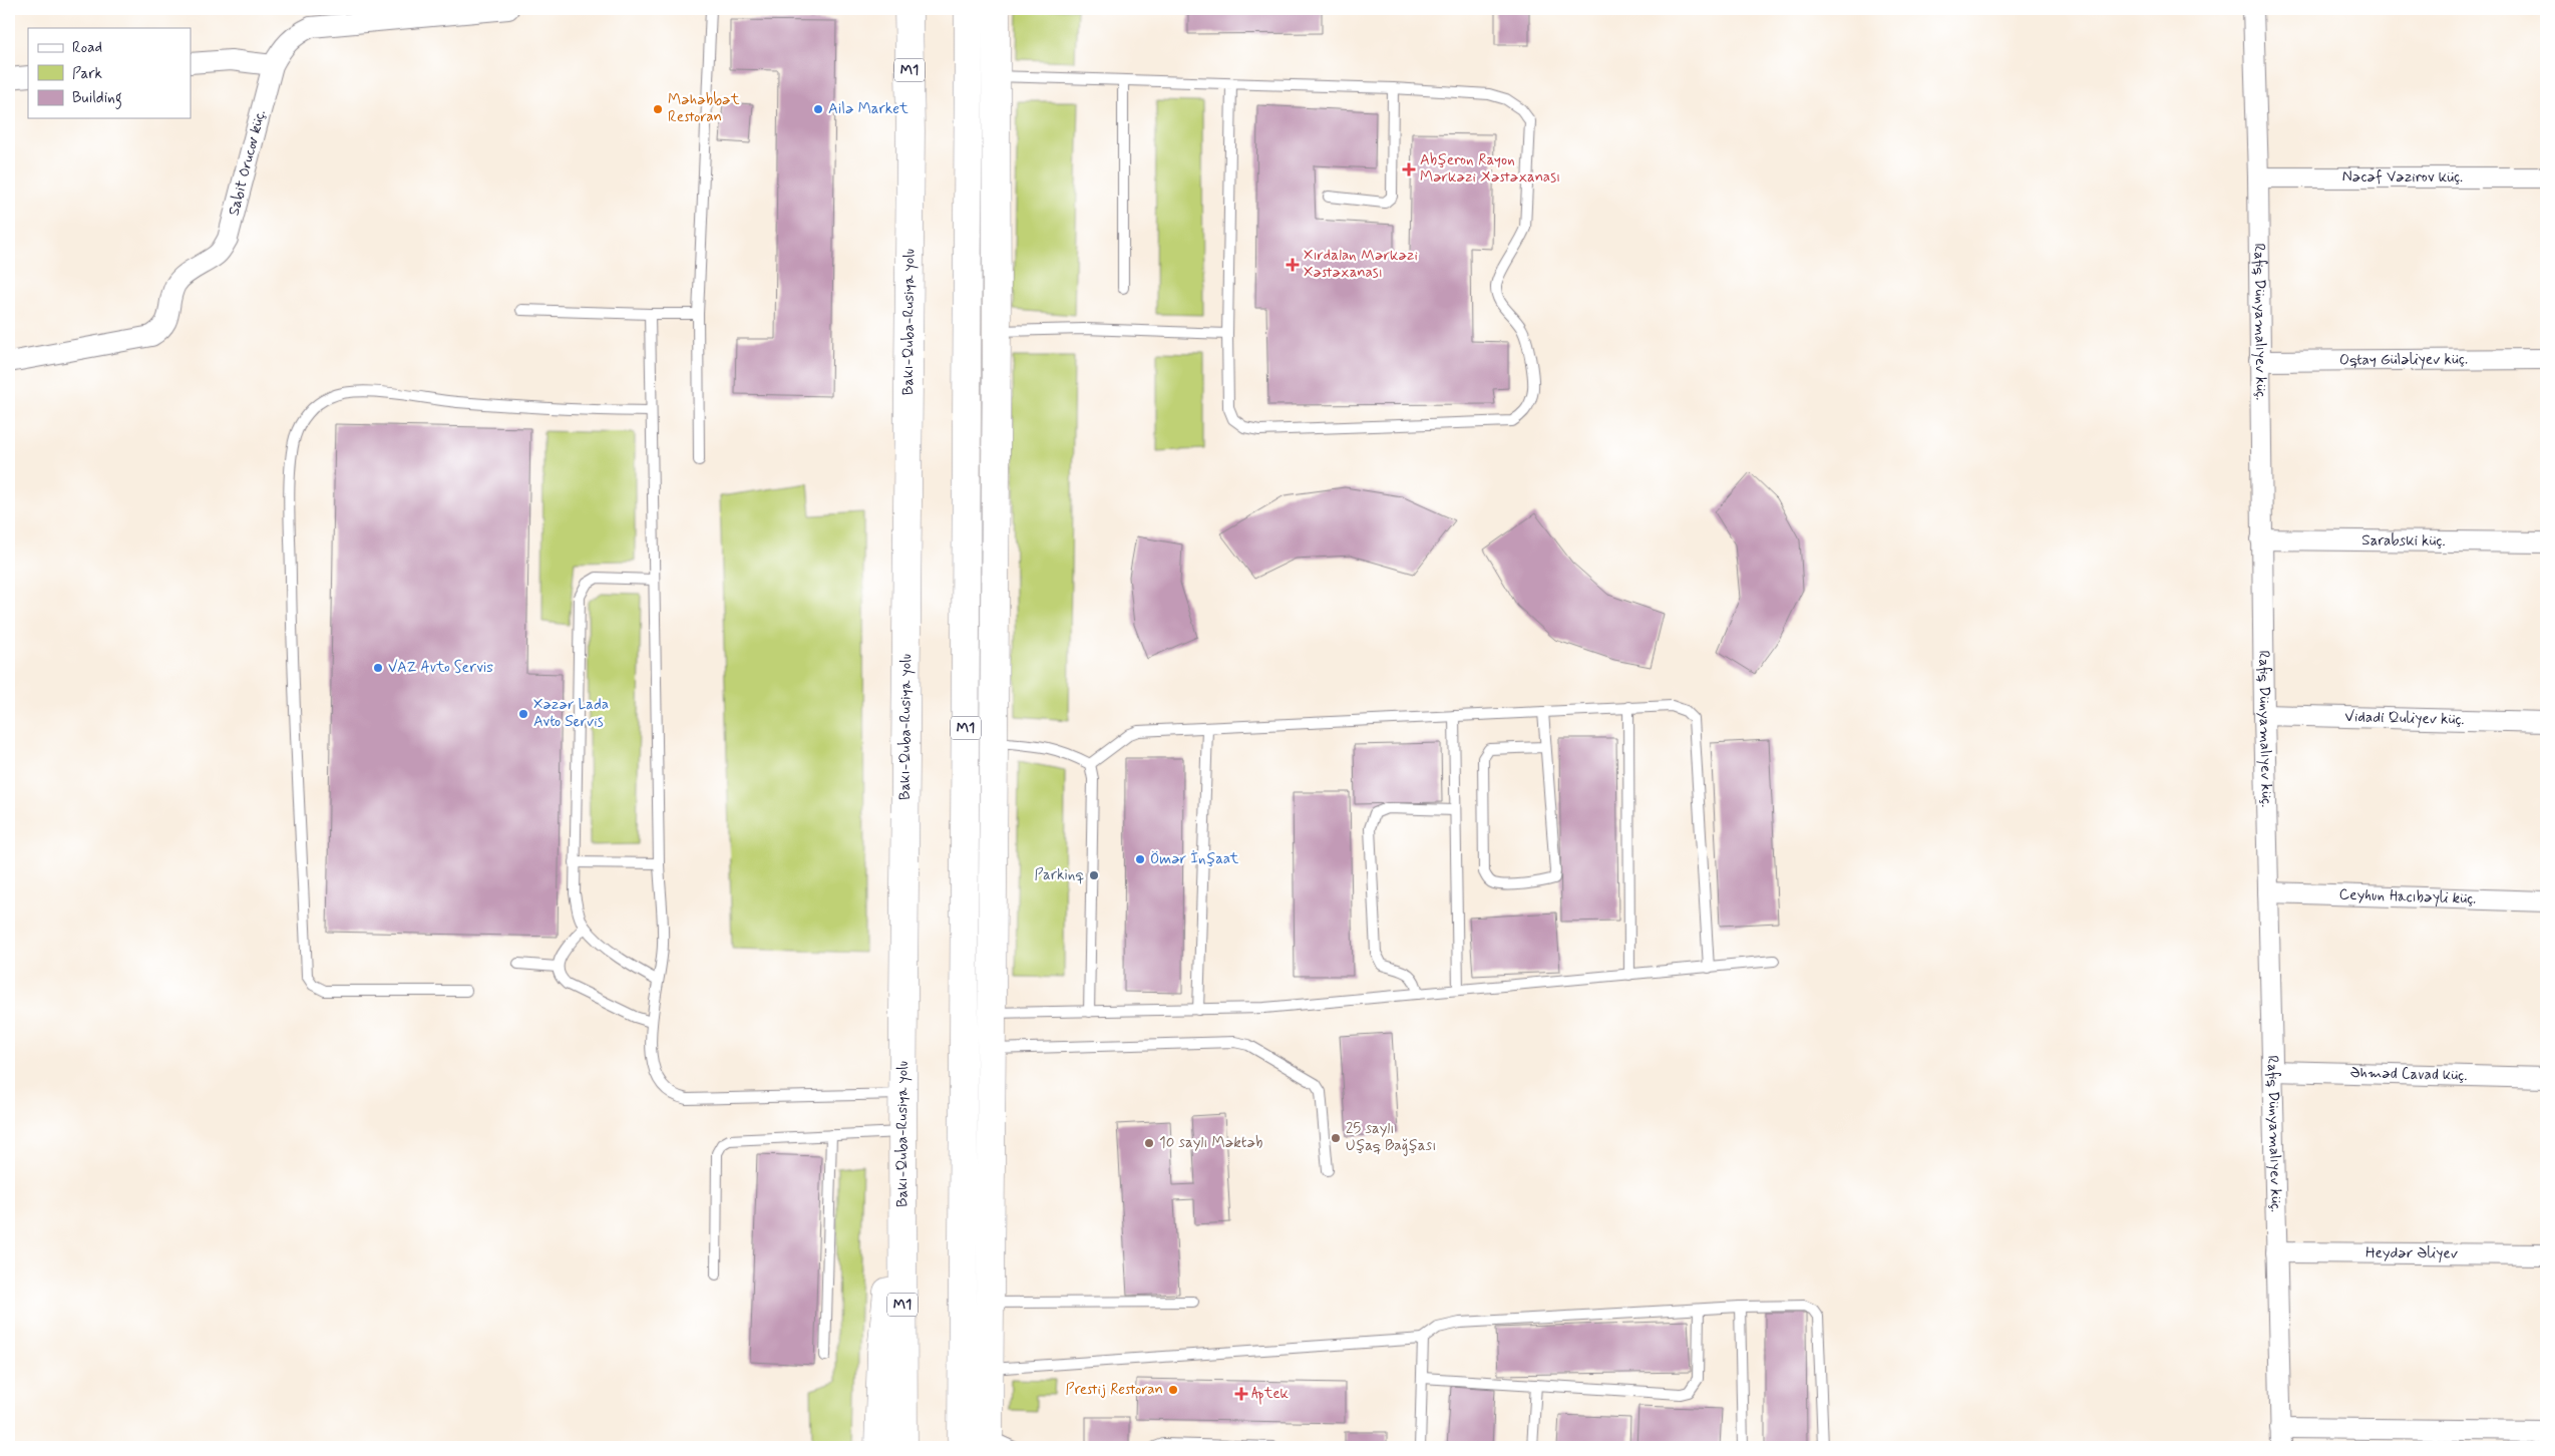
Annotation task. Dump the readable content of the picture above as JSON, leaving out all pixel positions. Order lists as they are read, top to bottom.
{
  "streets": {
    "highway": ["M1", "Bakı-Quba-Rusiya yolu"],
    "street": [
      "Sabit Orucov küç.",
      "Nəcəf Vəzirov küç.",
      "Rafiq Dünyamalıyev küç.",
      "Oqtay Güləliyev küç.",
      "Sarabski küç.",
      "Vidadi Quliyev küç.",
      "Ceyhun Hacıbəyli küç.",
      "Əhməd Cavad küç.",
      "Heydər Əliyev"
    ]
  },
  "crossings": [
    ["Nəcəf Vəzirov küç.", "Rafiq Dünyamalıyev küç."],
    ["Rafiq Dünyamalıyev küç.", "Oqtay Güləliyev küç."],
    ["Rafiq Dünyamalıyev küç.", "Sarabski küç."],
    ["Rafiq Dünyamalıyev küç.", "Vidadi Quliyev küç."],
    ["Rafiq Dünyamalıyev küç.", "Ceyhun Hacıbəyli küç."],
    ["Rafiq Dünyamalıyev küç.", "Əhməd Cavad küç."],
    ["Rafiq Dünyamalıyev küç.", "Heydər Əliyev"]
  ],
  "places": {
    "other": [
      "Məhəbbət Restoran",
      "Ailə Market",
      "VAZ Avto Servis",
      "Xəzər Lada Avto Servis",
      "Ömər İnşaat",
      "Parkinq",
      "25 saylı Uşaq Bağşası",
      "10 saylı Məktəb",
      "Prestij Restoran"
    ],
    "health": ["Abşeron Rayon Mərkəzi Xəstəxanası", "Xırdalan Mərkəzi Xəstəxanası", "Aptek"]
  },
  "legend": ["Road", "Park", "Building"]
}
